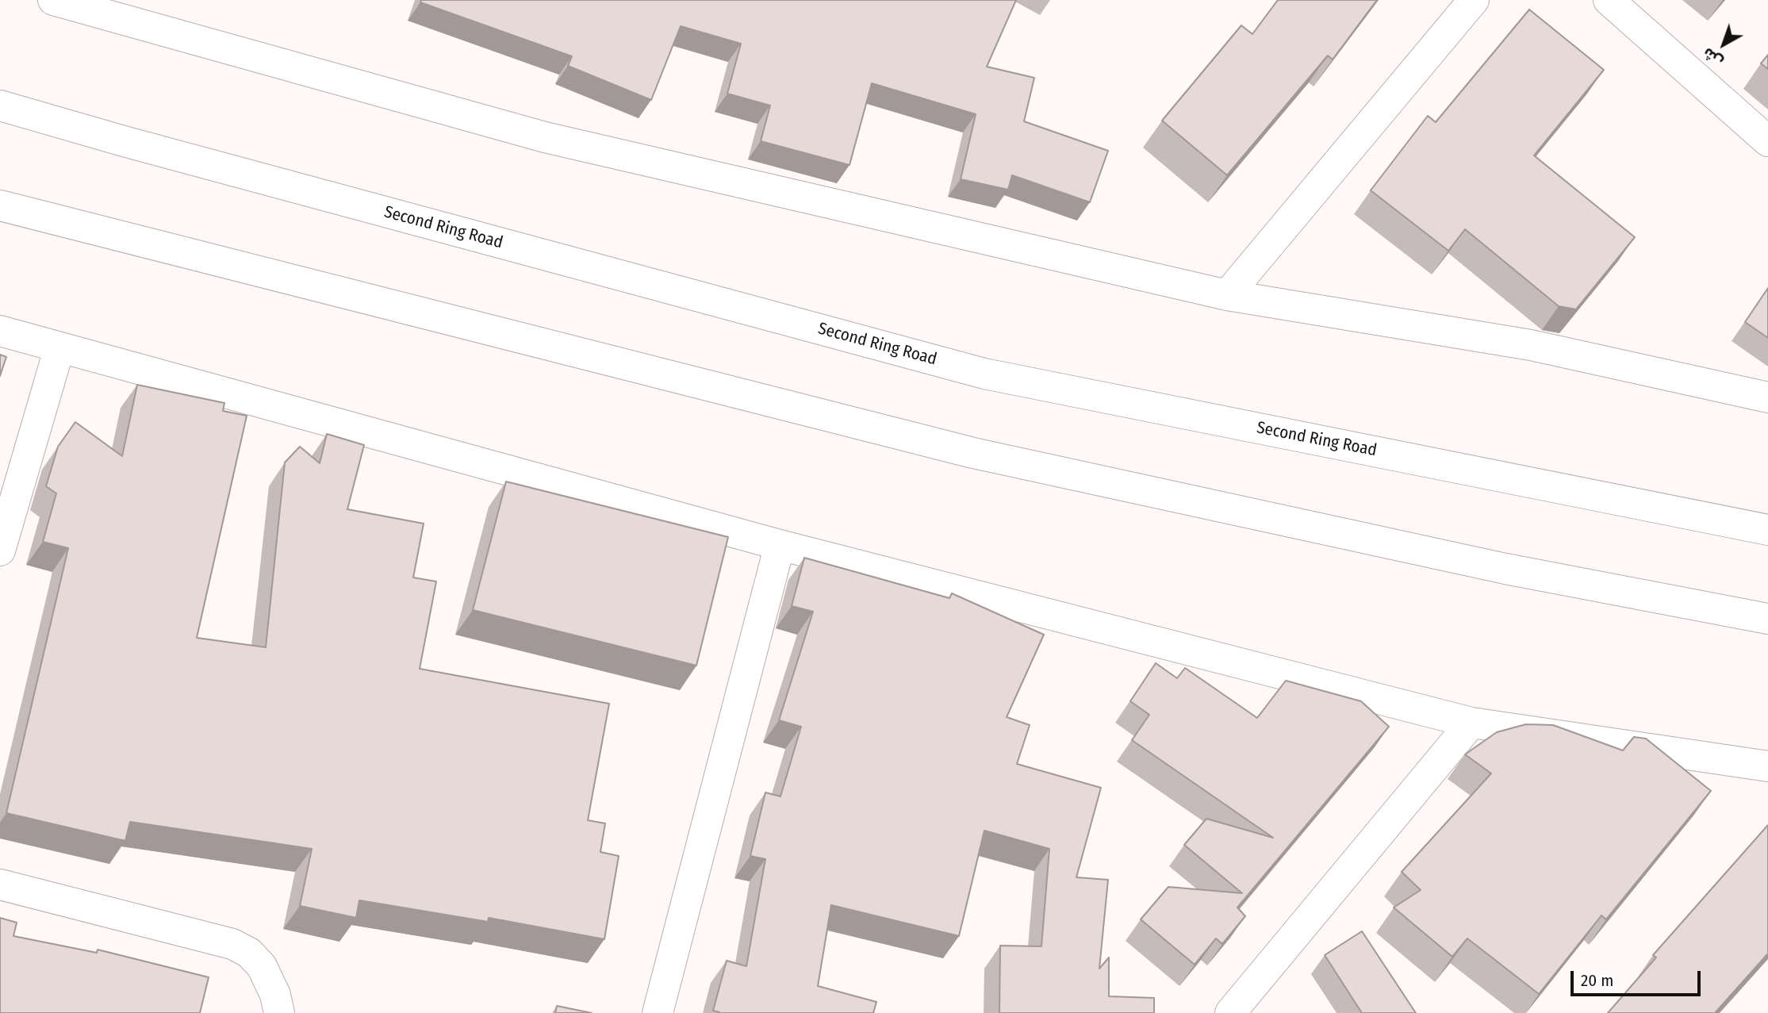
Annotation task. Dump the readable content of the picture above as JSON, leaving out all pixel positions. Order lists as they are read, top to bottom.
{
  "streets": {
    "main road": ["Second Ring Road"]
  },
  "scale_bar": "20 m",
  "north": "bottom left"
}
